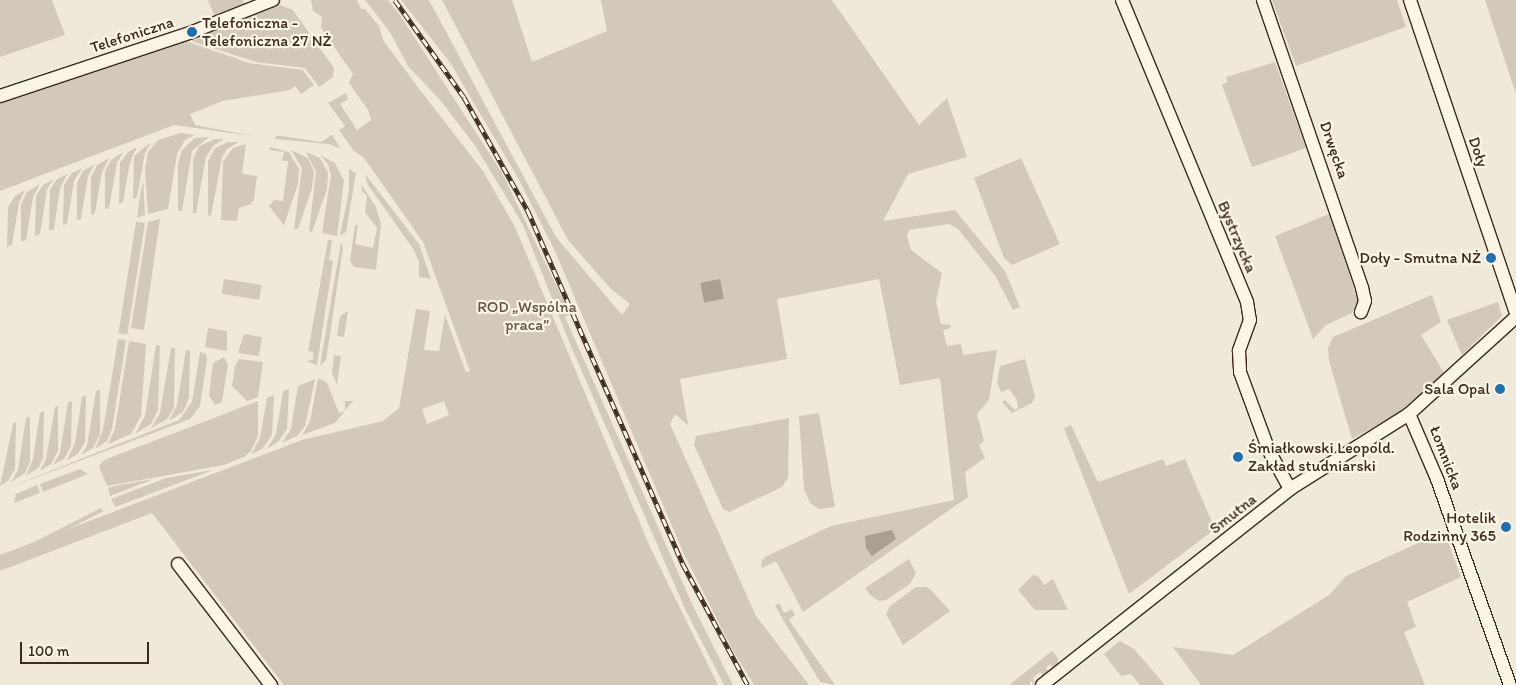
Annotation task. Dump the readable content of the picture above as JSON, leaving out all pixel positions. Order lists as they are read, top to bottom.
{
  "streets": {
    "street": [
      "Telefoniczna",
      "Drwęcka",
      "Doły",
      "Bystrzycka",
      "Łomnicka",
      "Smutna"
    ]
  },
  "crossings": [
    ["Doły", "Smutna"],
    ["Bystrzycka", "Smutna"],
    ["Łomnicka", "Smutna"]
  ],
  "parks": ["ROD „Wspólna praca”"],
  "places": [
    "Telefoniczna - Telefoniczna 27 NŻ",
    "Doły - Smutna NŻ",
    "Sala Opal",
    "Śmiałkowski Leopold. Zakład studniarski",
    "Hotelik Rodzinny 365"
  ],
  "scale_bar": "100 m"
}
